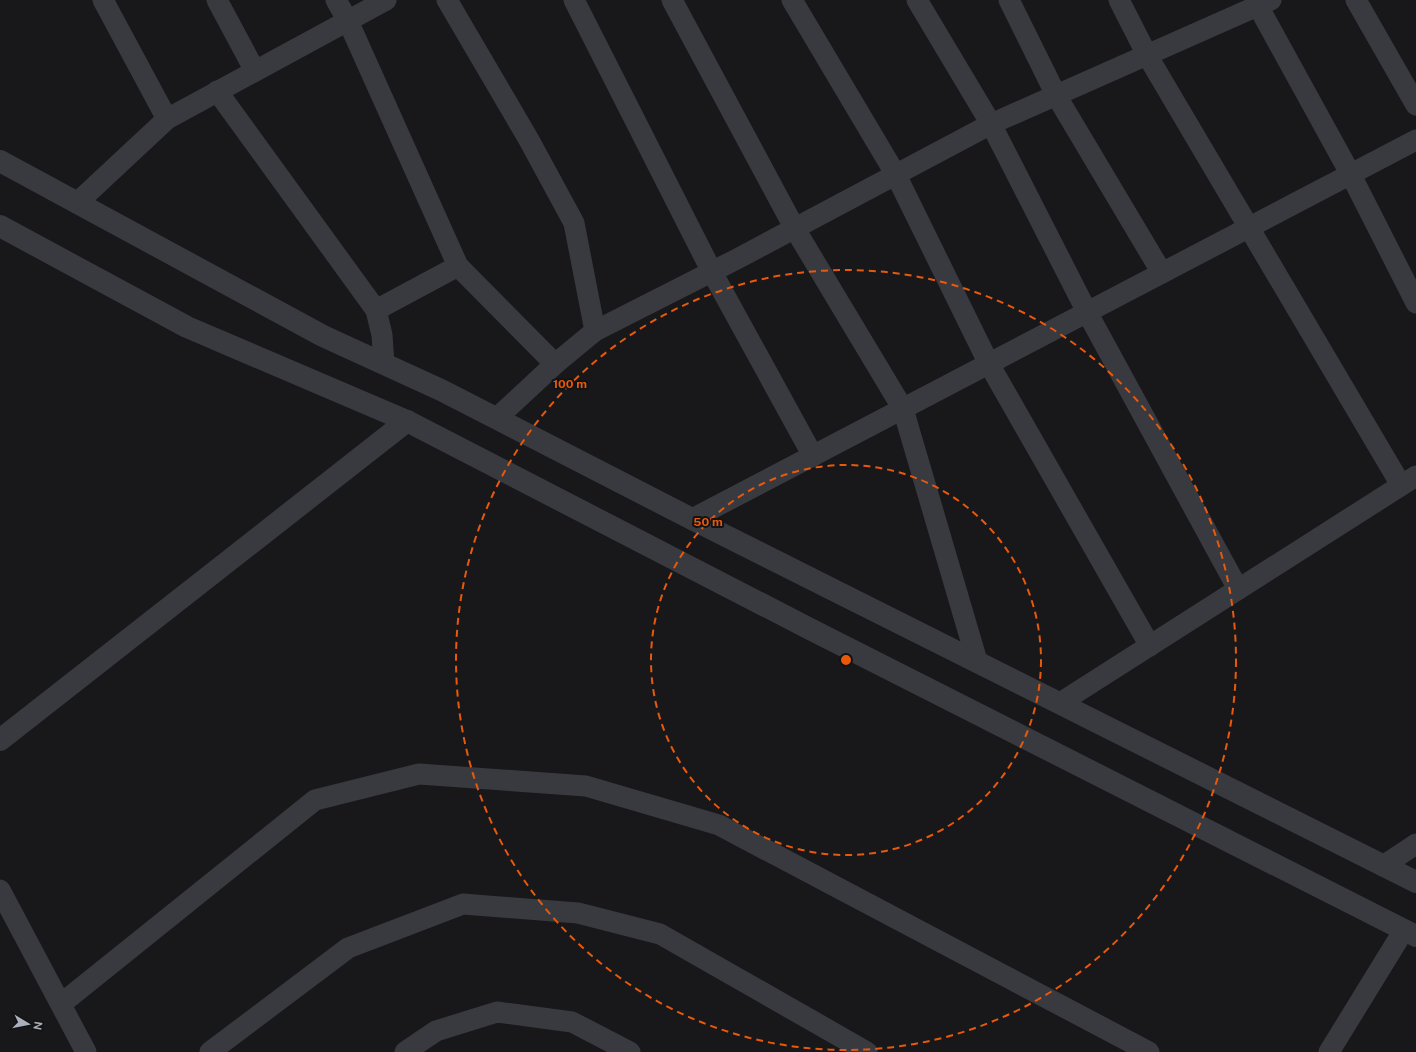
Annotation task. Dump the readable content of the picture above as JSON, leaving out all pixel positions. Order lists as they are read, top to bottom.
{
  "north": "right",
  "rings": ["100 m", "50 m"]
}
